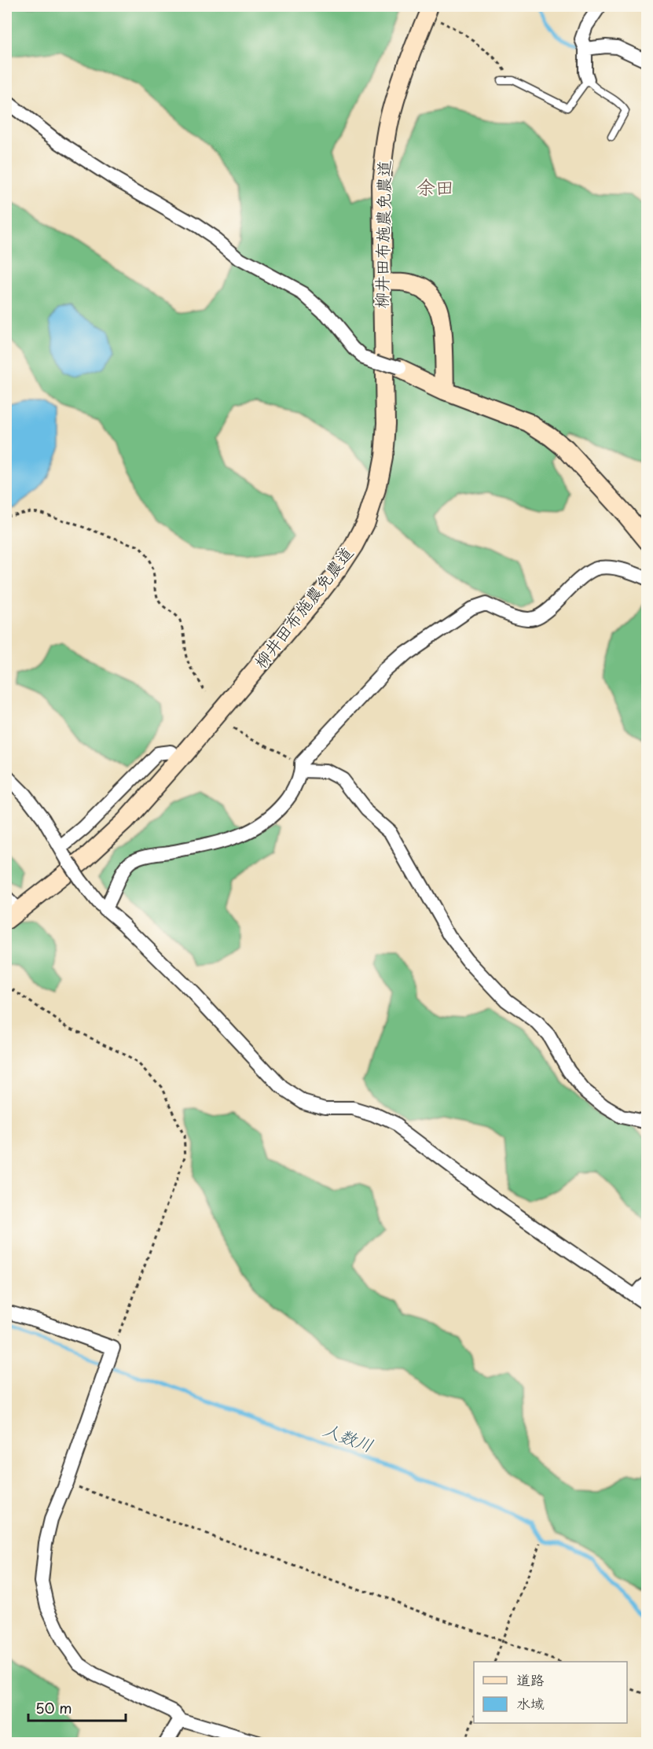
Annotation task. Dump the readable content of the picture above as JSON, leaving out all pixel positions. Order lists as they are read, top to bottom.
{
  "streets": {
    "street": ["柳井田布施農免農道"]
  },
  "districts": ["余田"],
  "water": ["人数川"],
  "legend": ["道路", "水域"],
  "scale_bar": "50 m"
}
